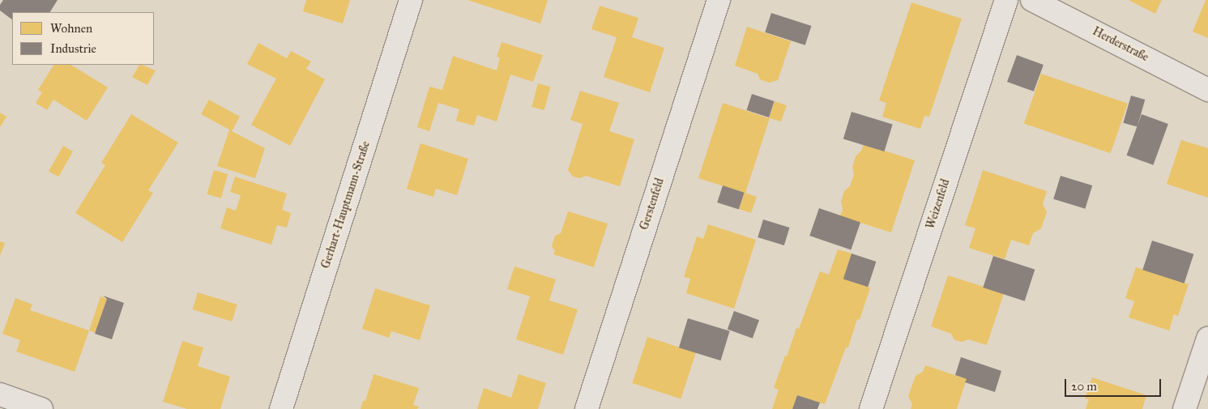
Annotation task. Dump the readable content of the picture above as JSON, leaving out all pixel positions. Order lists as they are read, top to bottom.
{
  "streets": {
    "street": [
      "Herderstraße",
      "Gerstenfeld",
      "Weizenfeld",
      "Gerhart-Hauptmann-Straße"
    ]
  },
  "legend": ["Wohnen", "Industrie"],
  "scale_bar": "20 m"
}
